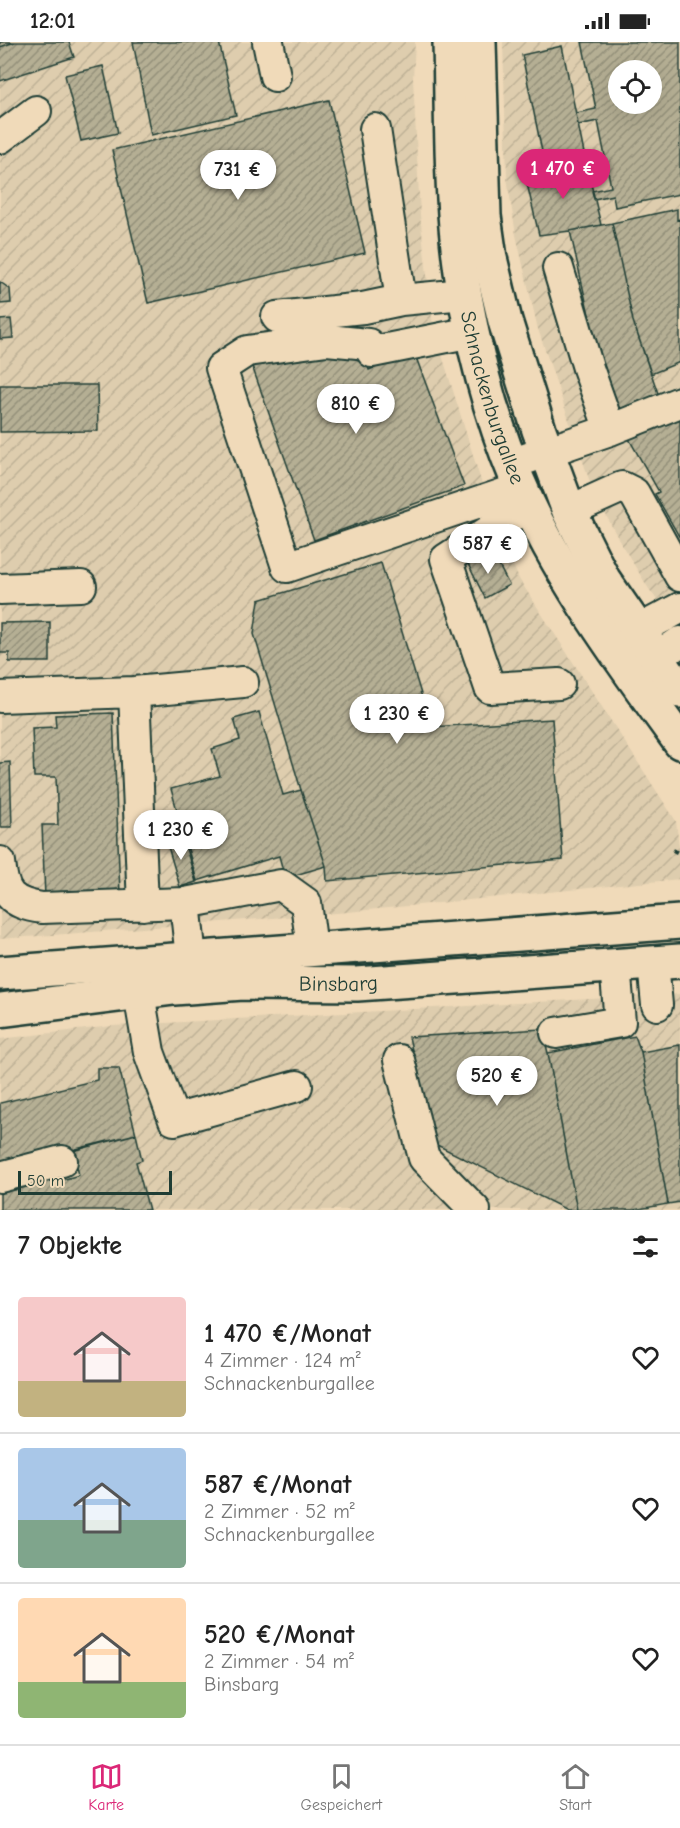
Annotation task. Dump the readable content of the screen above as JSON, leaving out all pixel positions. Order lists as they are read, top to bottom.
{
  "streets": {
    "main road": ["Schnackenburgallee", "Binsbarg"]
  },
  "scale_bar": "50 m",
  "page": {
    "status": "12:01",
    "price": [
      "1 470 €",
      "731 €",
      "810 €",
      "587 €",
      "1 230 €",
      "1 230 €",
      "520 €"
    ],
    "scale": "50 m",
    "heading": "7 Objekte",
    "list": [
      {
        "name": "1 470 €/Monat",
        "note": "4 Zimmer · 124 m² · Schnackenburgallee"
      },
      {
        "name": "587 €/Monat",
        "note": "2 Zimmer · 52 m² · Schnackenburgallee"
      },
      {
        "name": "520 €/Monat",
        "note": "2 Zimmer · 54 m² · Binsbarg"
      }
    ],
    "tabs": ["Karte", "Gespeichert", "Start"]
  }
}
